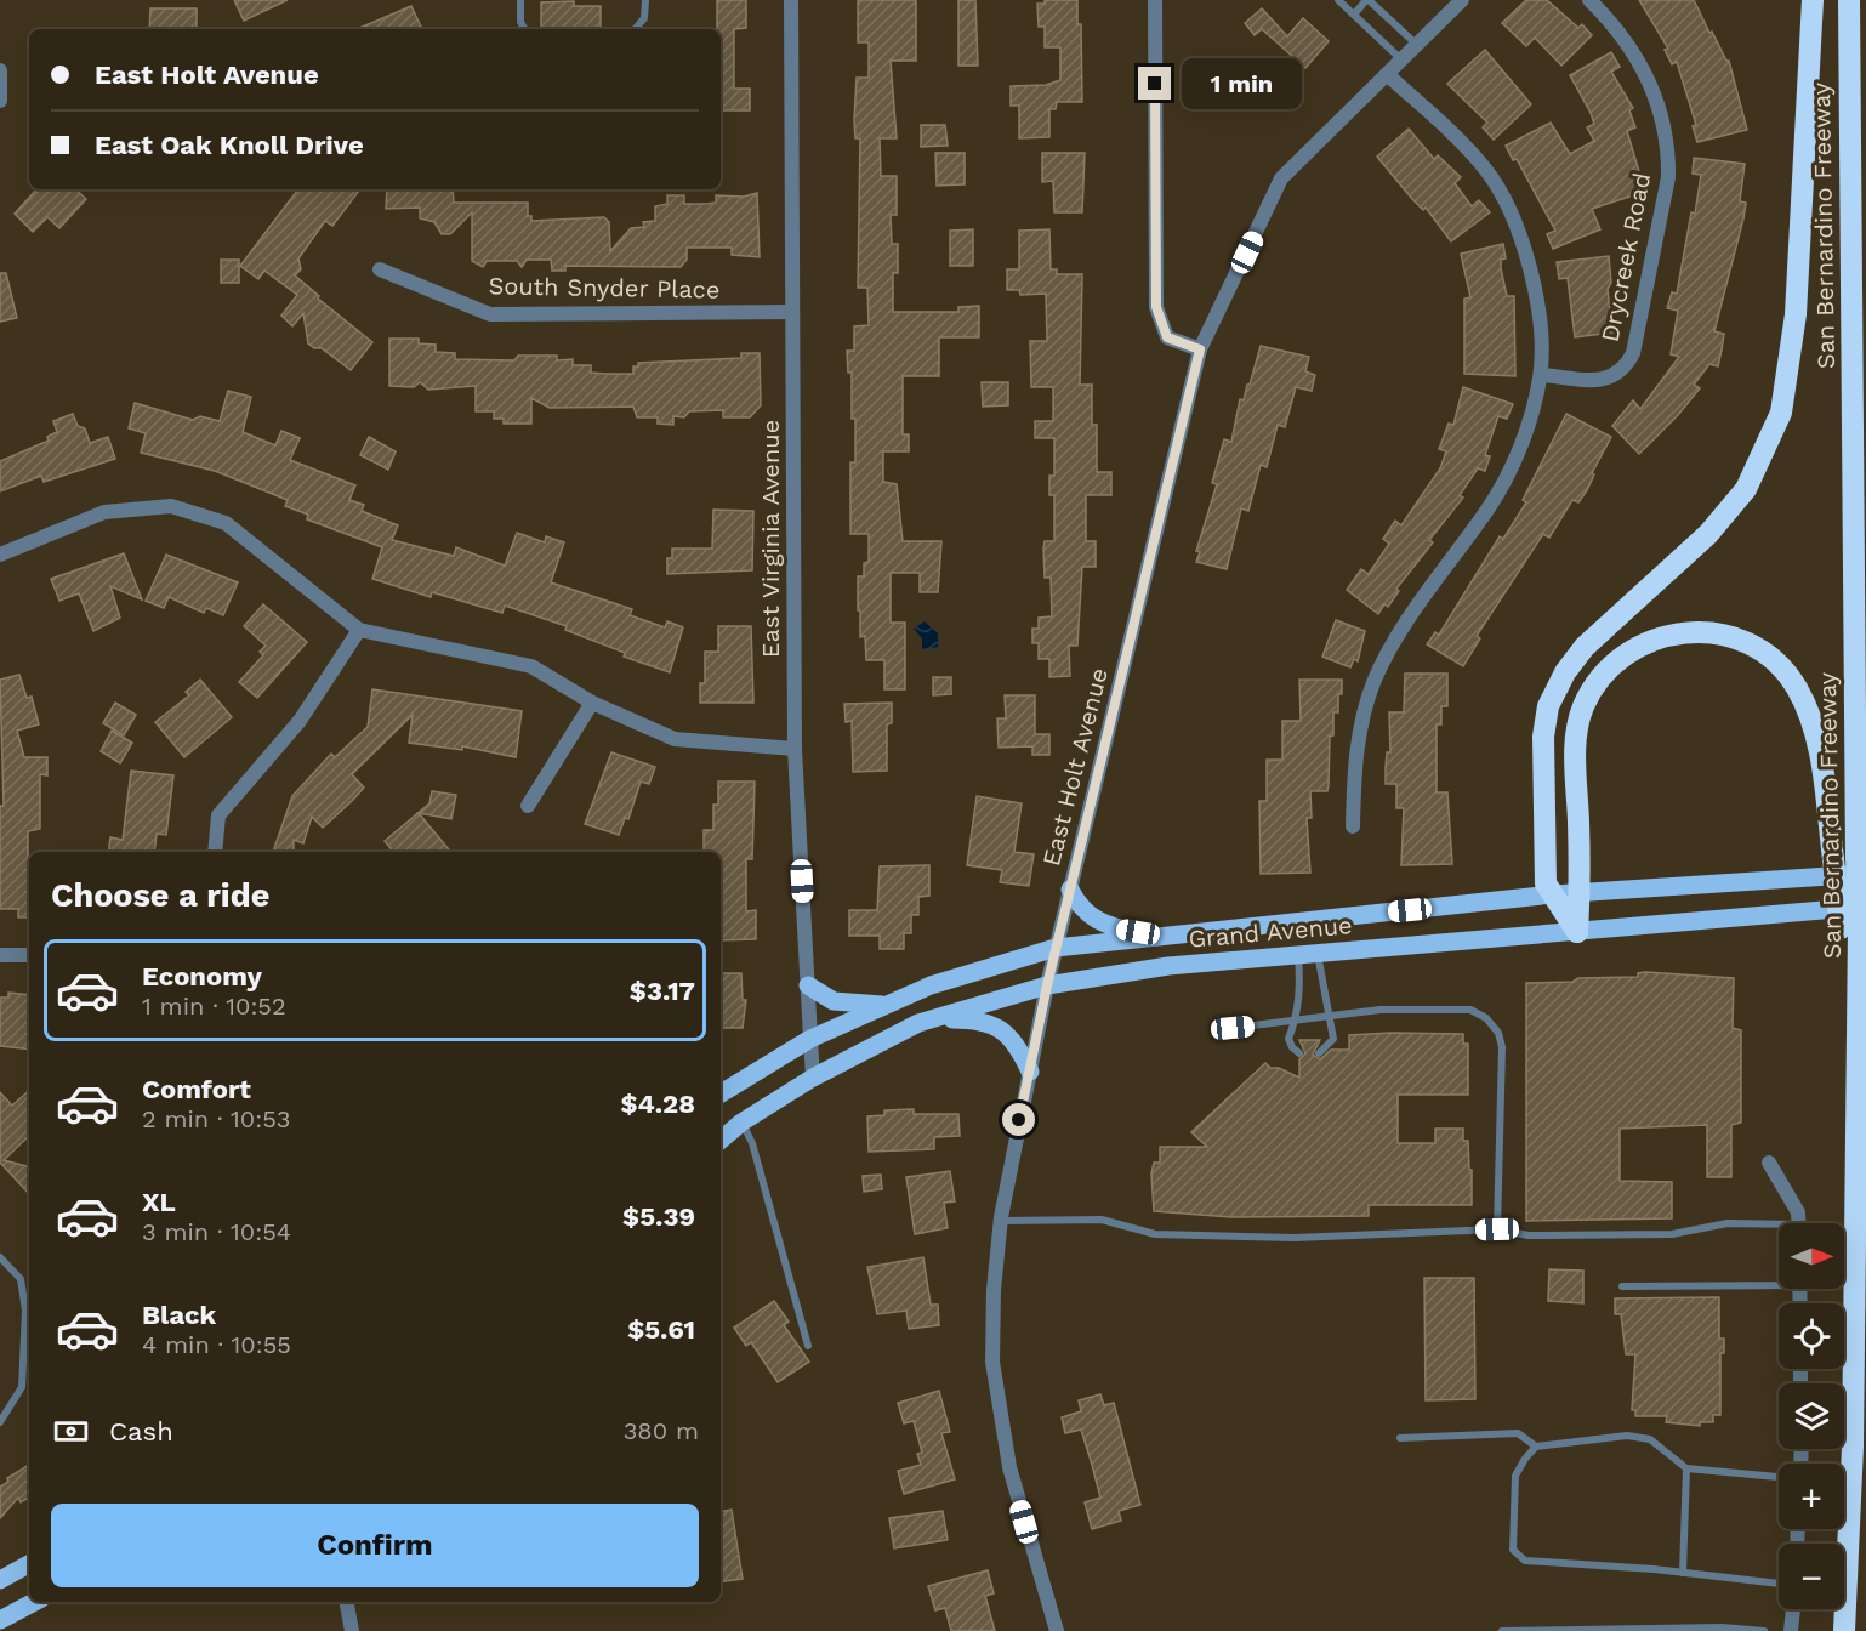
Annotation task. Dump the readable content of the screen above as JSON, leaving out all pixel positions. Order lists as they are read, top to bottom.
{
  "streets": {
    "highway": ["San Bernardino Freeway"],
    "main road": ["Grand Avenue"],
    "street": [
      "Drycreek Road",
      "South Snyder Place",
      "East Virginia Avenue",
      "East Holt Avenue"
    ]
  },
  "crossings": [
    ["San Bernardino Freeway", "Grand Avenue"],
    ["South Snyder Place", "East Virginia Avenue"],
    ["East Virginia Avenue", "Grand Avenue"],
    ["East Holt Avenue", "Grand Avenue"]
  ],
  "north": "right",
  "page": {
    "banner": ["East Holt Avenue", "East Oak Knoll Drive"],
    "bubble": "1 min",
    "heading": "Choose a ride",
    "list": [
      {
        "name": "Economy",
        "note": "1 min · 10:52",
        "value": "$3.17"
      },
      {
        "name": "Comfort",
        "note": "2 min · 10:53",
        "value": "$4.28"
      },
      {
        "name": "XL",
        "note": "3 min · 10:54",
        "value": "$5.39"
      },
      {
        "name": "Black",
        "note": "4 min · 10:55",
        "value": "$5.61"
      }
    ],
    "map_buttons": ["+", "−"],
    "pay": ["Cash", "380 m"],
    "buttons": "Confirm"
  }
}
